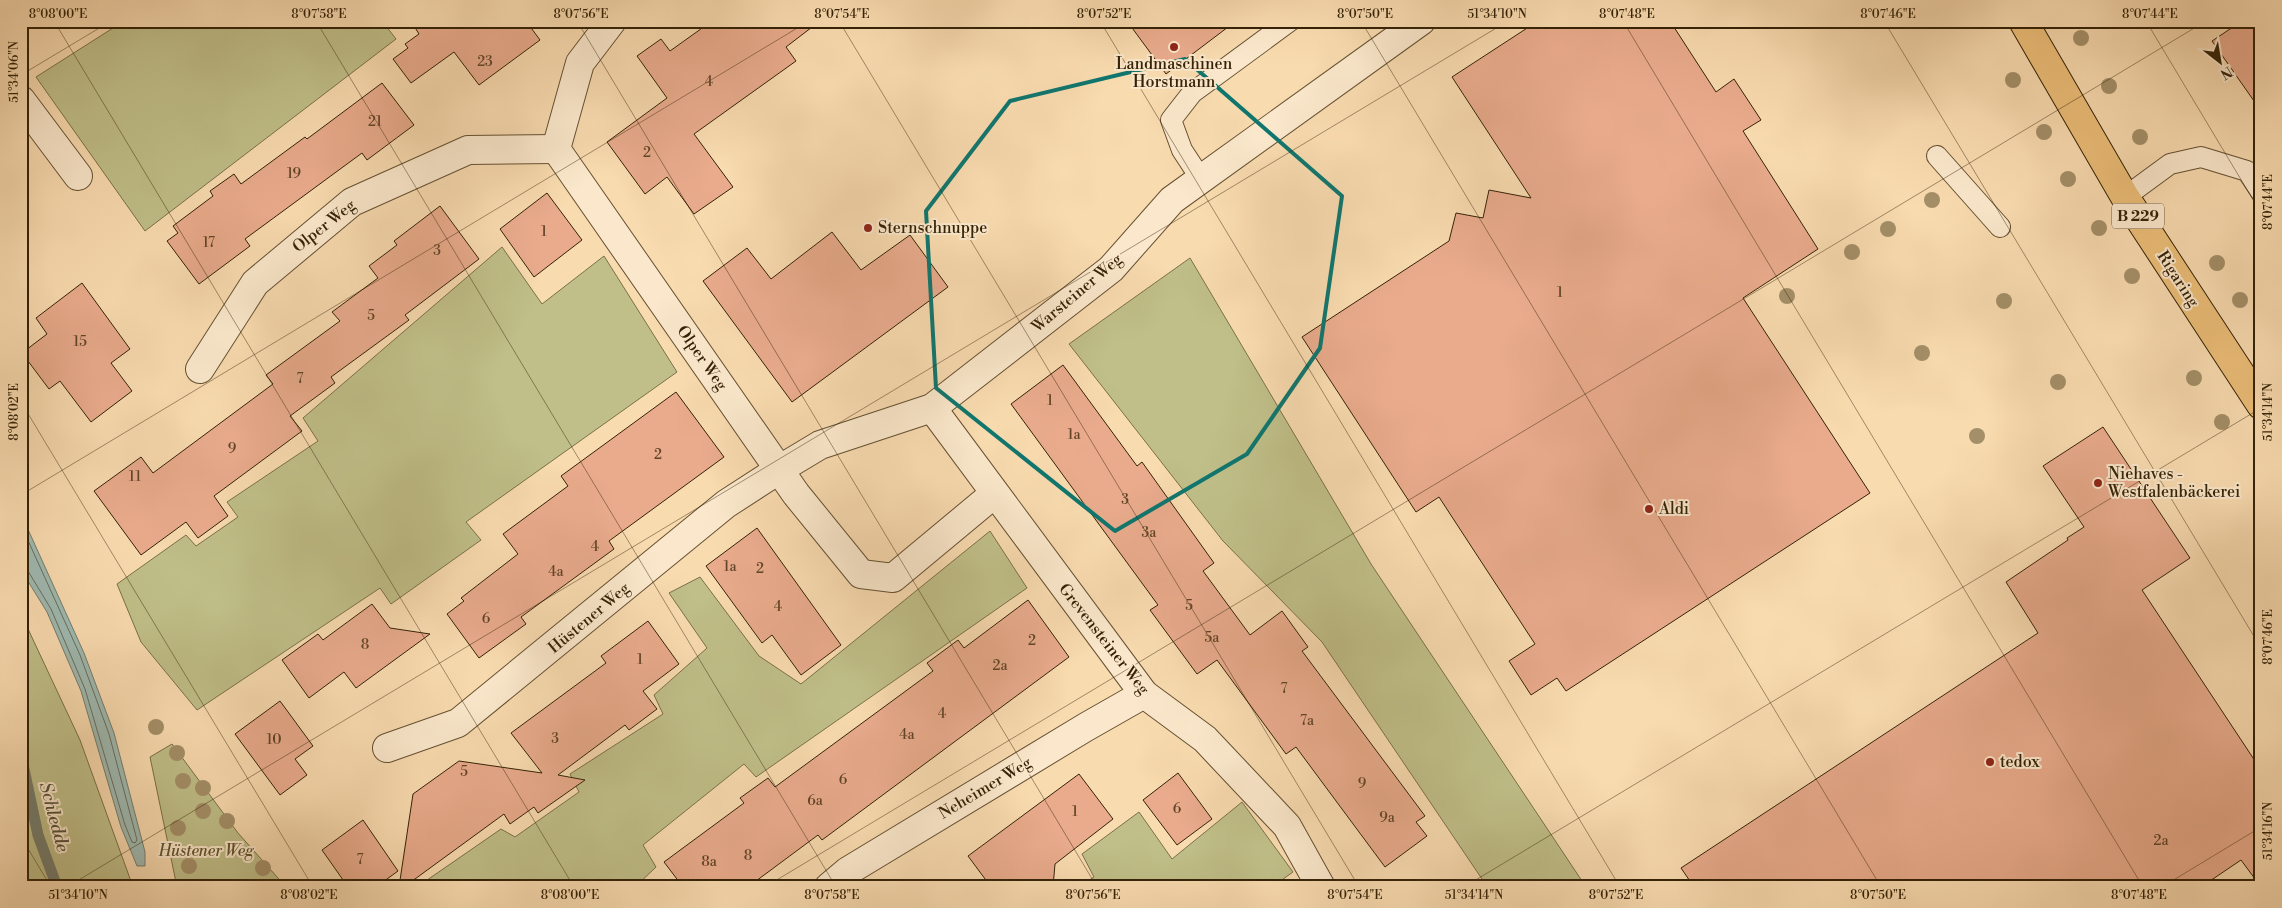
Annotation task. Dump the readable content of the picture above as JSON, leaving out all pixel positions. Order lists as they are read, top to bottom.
{
  "streets": {
    "main road": ["B 229", "Rigaring"],
    "street": [
      "Olper Weg",
      "Warsteiner Weg",
      "Hüstener Weg",
      "Grevensteiner Weg",
      "Neheimer Weg"
    ]
  },
  "crossings": [
    ["Olper Weg", "Warsteiner Weg"],
    ["Olper Weg", "Hüstener Weg"],
    ["Warsteiner Weg", "Hüstener Weg"],
    ["Warsteiner Weg", "Grevensteiner Weg"],
    ["Grevensteiner Weg", "Neheimer Weg"]
  ],
  "water": ["Schledde"],
  "parks": ["Hüstener Weg"],
  "places": [
    "Landmaschinen Horstmann",
    "Sternschnuppe",
    "Niehaves - Westfalenbäckerei",
    "Aldi",
    "tedox"
  ],
  "house_numbers": [
    "23",
    "4",
    "21",
    "2",
    "19",
    "1",
    "17",
    "3",
    "1",
    "5",
    "15",
    "7",
    "1",
    "1a",
    "9",
    "2",
    "11",
    "3",
    "3a",
    "4",
    "1a",
    "2",
    "4a",
    "5",
    "4",
    "6",
    "5a",
    "2",
    "8",
    "1",
    "2a",
    "7",
    "4",
    "7a",
    "4a",
    "3",
    "10",
    "5",
    "6",
    "9",
    "6a",
    "6",
    "1",
    "9a",
    "2a",
    "8",
    "7",
    "8a"
  ],
  "north": "bottom right",
  "coordinates": [
    "8°08'00\"E",
    "8°07'58\"E",
    "8°07'56\"E",
    "8°07'54\"E",
    "8°07'52\"E",
    "8°07'50\"E",
    "51°34'10\"N",
    "8°07'48\"E",
    "8°07'46\"E",
    "8°07'44\"E",
    "51°34'06\"N",
    "51°34'14\"N",
    "8°08'02\"E",
    "51°34'16\"N"
  ]
}
